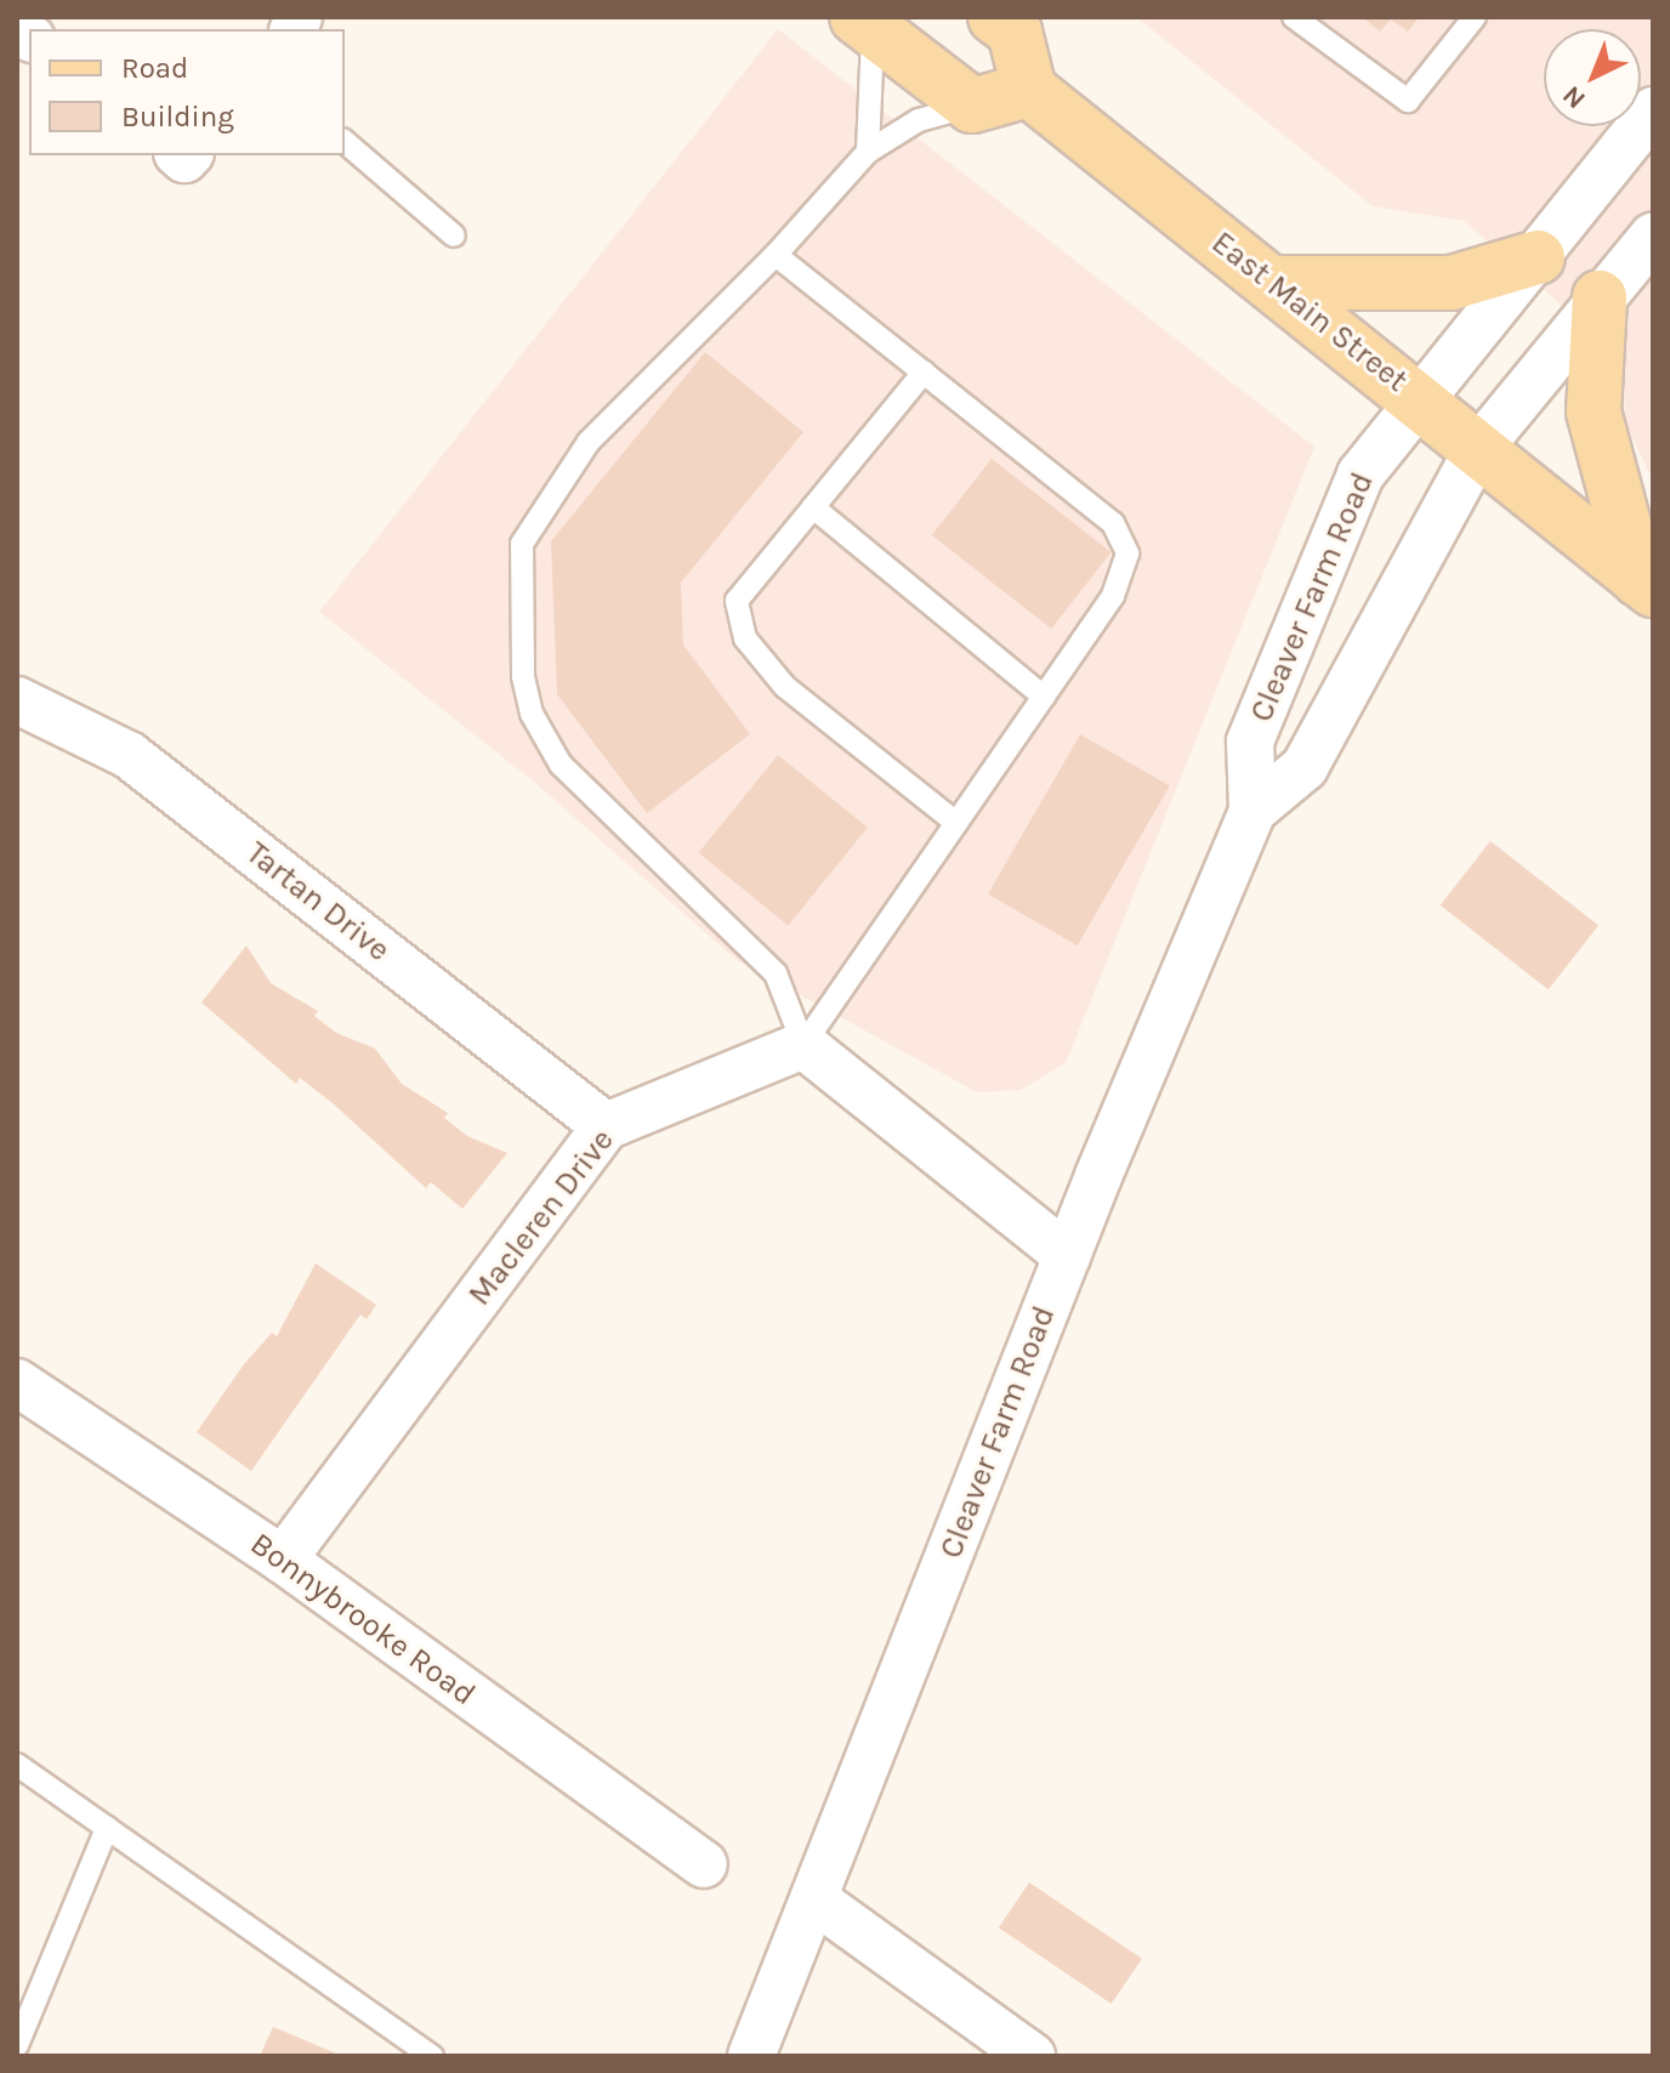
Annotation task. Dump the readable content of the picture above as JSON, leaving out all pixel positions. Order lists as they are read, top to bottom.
{
  "streets": {
    "main road": ["East Main Street"],
    "street": [
      "Cleaver Farm Road",
      "Tartan Drive",
      "Macleren Drive",
      "Bonnybrooke Road"
    ]
  },
  "crossings": [
    ["East Main Street", "Cleaver Farm Road"],
    ["Tartan Drive", "Macleren Drive"],
    ["Macleren Drive", "Bonnybrooke Road"]
  ],
  "legend": ["Road", "Building"],
  "north": "bottom left"
}
